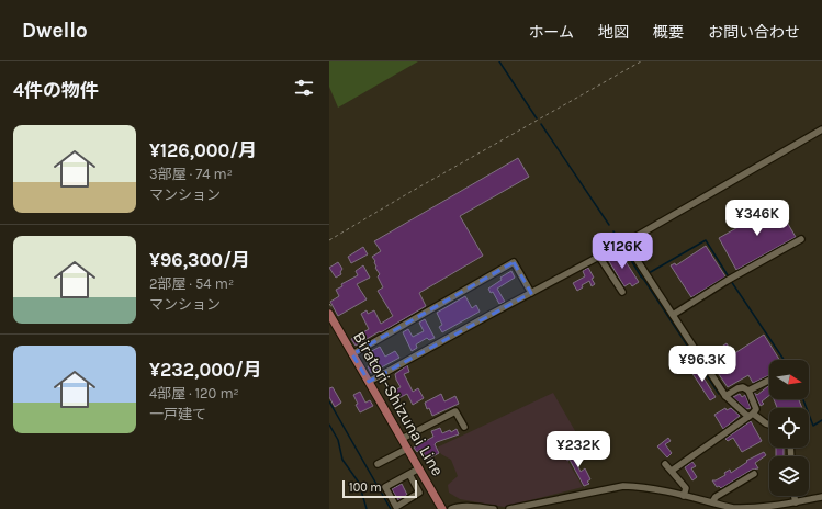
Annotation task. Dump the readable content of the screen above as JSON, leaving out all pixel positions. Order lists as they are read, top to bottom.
{
  "streets": {
    "main road": ["Biratori-Shizunai Line"]
  },
  "scale_bar": "100 m",
  "north": "right",
  "page": {
    "header": "Dwello",
    "nav": [
      "ホーム",
      "地図",
      "概要",
      "お問い合わせ"
    ],
    "heading": "4件の物件",
    "list": [
      {
        "name": "¥126,000/月",
        "note": "3部屋 · 74 m² · マンション"
      },
      {
        "name": "¥96,300/月",
        "note": "2部屋 · 54 m² · マンション"
      },
      {
        "name": "¥232,000/月",
        "note": "4部屋 · 120 m² · 一戸建て"
      }
    ],
    "price": [
      "¥346K",
      "¥126K",
      "¥96.3K",
      "¥232K"
    ],
    "scale": "100 m"
  }
}
